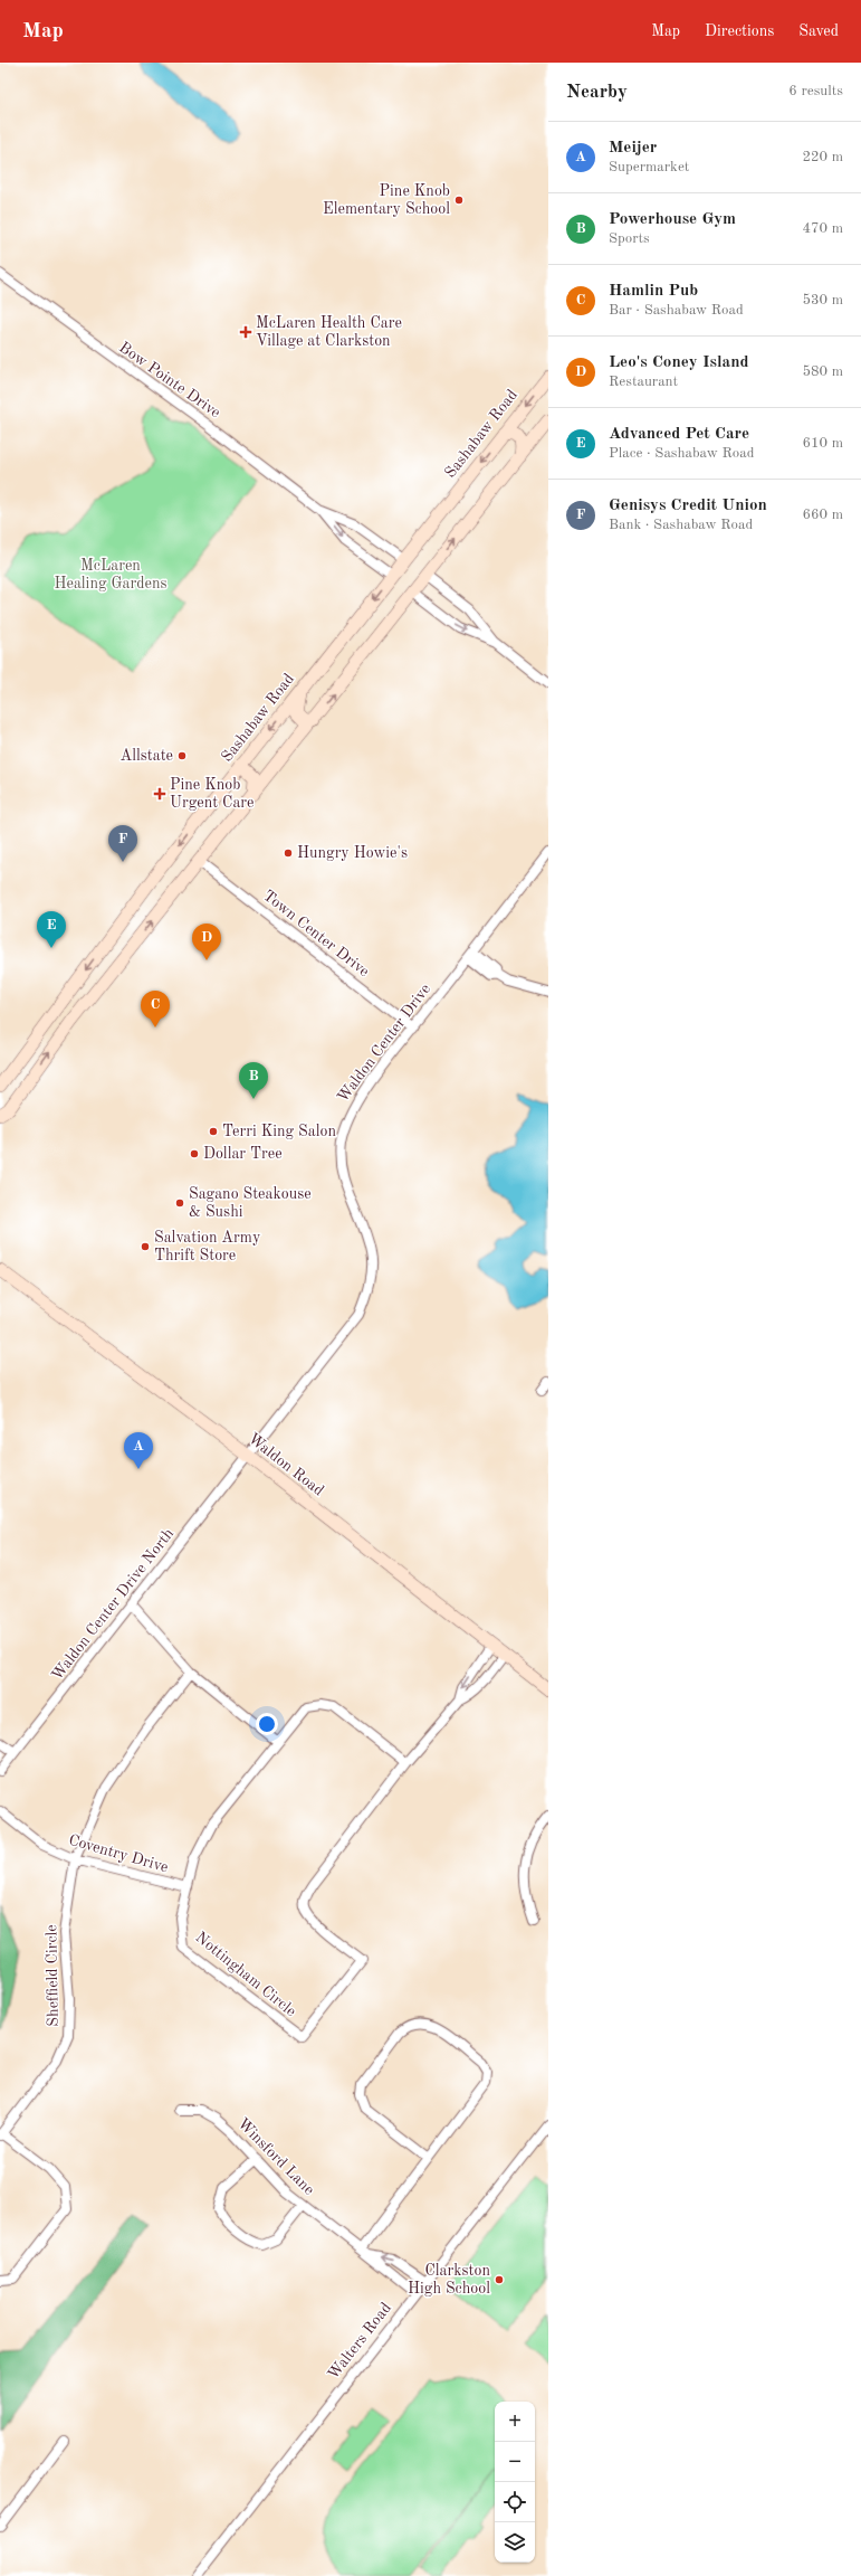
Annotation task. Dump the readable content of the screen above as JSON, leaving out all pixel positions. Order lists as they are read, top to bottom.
{
  "streets": {
    "main road": ["Sashabaw Road", "Waldon Road"],
    "street": [
      "Bow Pointe Drive",
      "Town Center Drive",
      "Waldon Center Drive",
      "Waldon Center Drive North",
      "Coventry Drive",
      "Nottingham Circle",
      "Sheffield Circle",
      "Winsford Lane",
      "Walters Road"
    ]
  },
  "crossings": [
    ["Bow Pointe Drive", "Sashabaw Road"],
    ["Town Center Drive", "Waldon Center Drive"],
    ["Waldon Center Drive", "Waldon Road"],
    ["Waldon Center Drive", "Waldon Center Drive North"],
    ["Waldon Road", "Waldon Center Drive North"],
    ["Waldon Road", "Nottingham Circle"],
    ["Coventry Drive", "Nottingham Circle"],
    ["Coventry Drive", "Sheffield Circle"],
    ["Winsford Lane", "Walters Road"]
  ],
  "parks": ["McLaren Healing Gardens"],
  "places": {
    "other": [
      "Pine Knob Elementary School",
      "Allstate",
      "Hungry Howie's",
      "Terri King Salon",
      "Dollar Tree",
      "Sagano Steakouse & Sushi",
      "Salvation Army Thrift Store",
      "Clarkston High School"
    ],
    "health": ["McLaren Health Care Village at Clarkston", "Pine Knob Urgent Care"]
  },
  "page": {
    "header": "Map",
    "nav": ["Map", "Directions", "Saved"],
    "heading": ["Nearby", "6 results"],
    "list": [
      {
        "mark": "A",
        "name": "Meijer",
        "note": "Supermarket",
        "value": "220 m"
      },
      {
        "mark": "B",
        "name": "Powerhouse Gym",
        "note": "Sports",
        "value": "470 m"
      },
      {
        "mark": "C",
        "name": "Hamlin Pub",
        "note": "Bar · Sashabaw Road",
        "value": "530 m"
      },
      {
        "mark": "D",
        "name": "Leo's Coney Island",
        "note": "Restaurant",
        "value": "580 m"
      },
      {
        "mark": "E",
        "name": "Advanced Pet Care",
        "note": "Place · Sashabaw Road",
        "value": "610 m"
      },
      {
        "mark": "F",
        "name": "Genisys Credit Union",
        "note": "Bank · Sashabaw Road",
        "value": "660 m"
      }
    ],
    "pins": [
      "F",
      "E",
      "D",
      "C",
      "B",
      "A"
    ],
    "map_buttons": ["+", "−"]
  }
}
